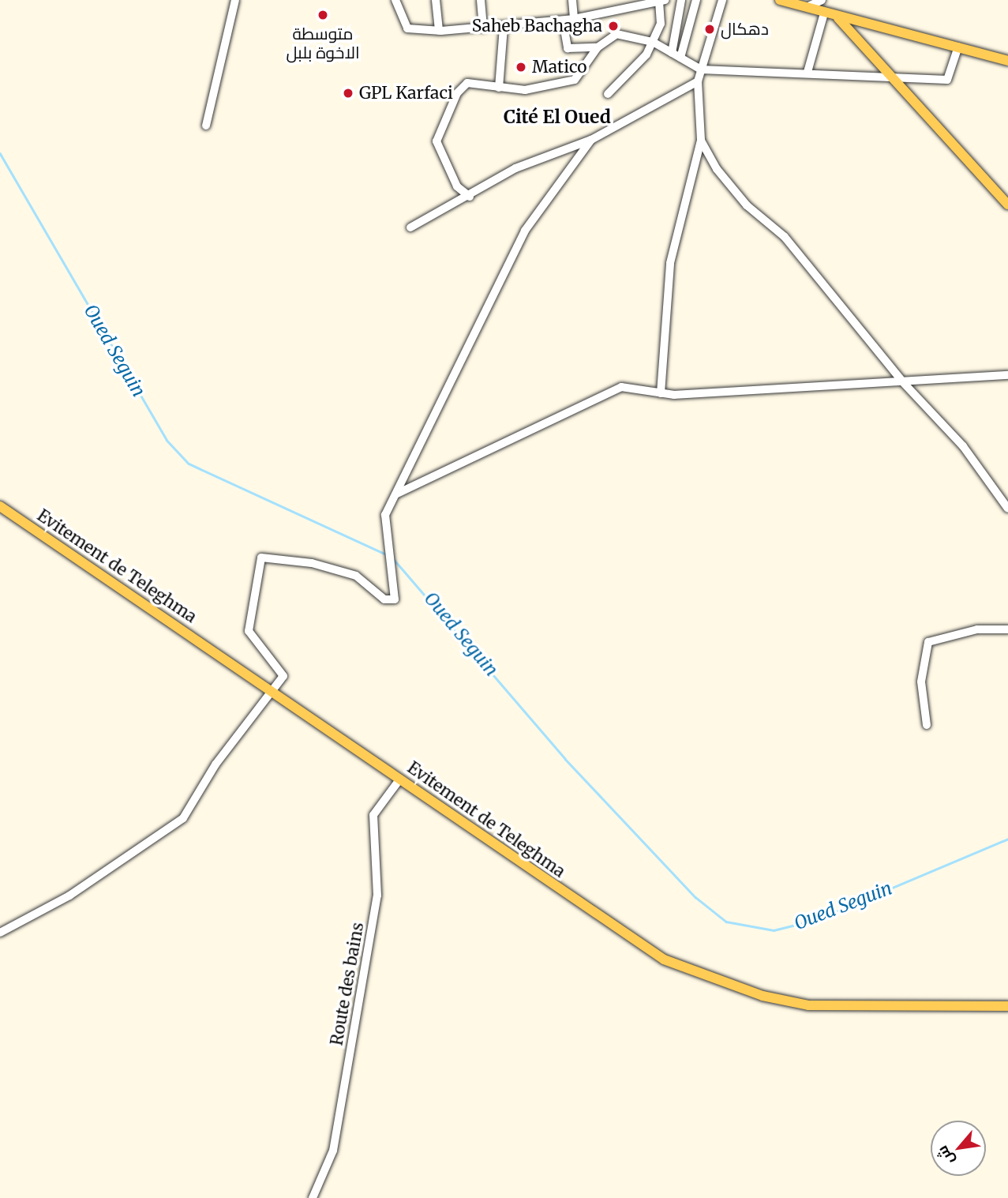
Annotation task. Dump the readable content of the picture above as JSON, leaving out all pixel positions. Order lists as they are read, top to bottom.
{
  "streets": {
    "main road": ["Evitement de Teleghma"],
    "street": ["Route des bains"]
  },
  "crossings": [
    ["Evitement de Teleghma", "Route des bains"]
  ],
  "districts": ["Cité El Oued"],
  "water": ["Oued Seguin"],
  "places": [
    "متوسطة الاخوة بلبل",
    "Saheb Bachagha",
    "دهكال",
    "Matico",
    "GPL Karfaci"
  ],
  "north": "bottom left"
}
